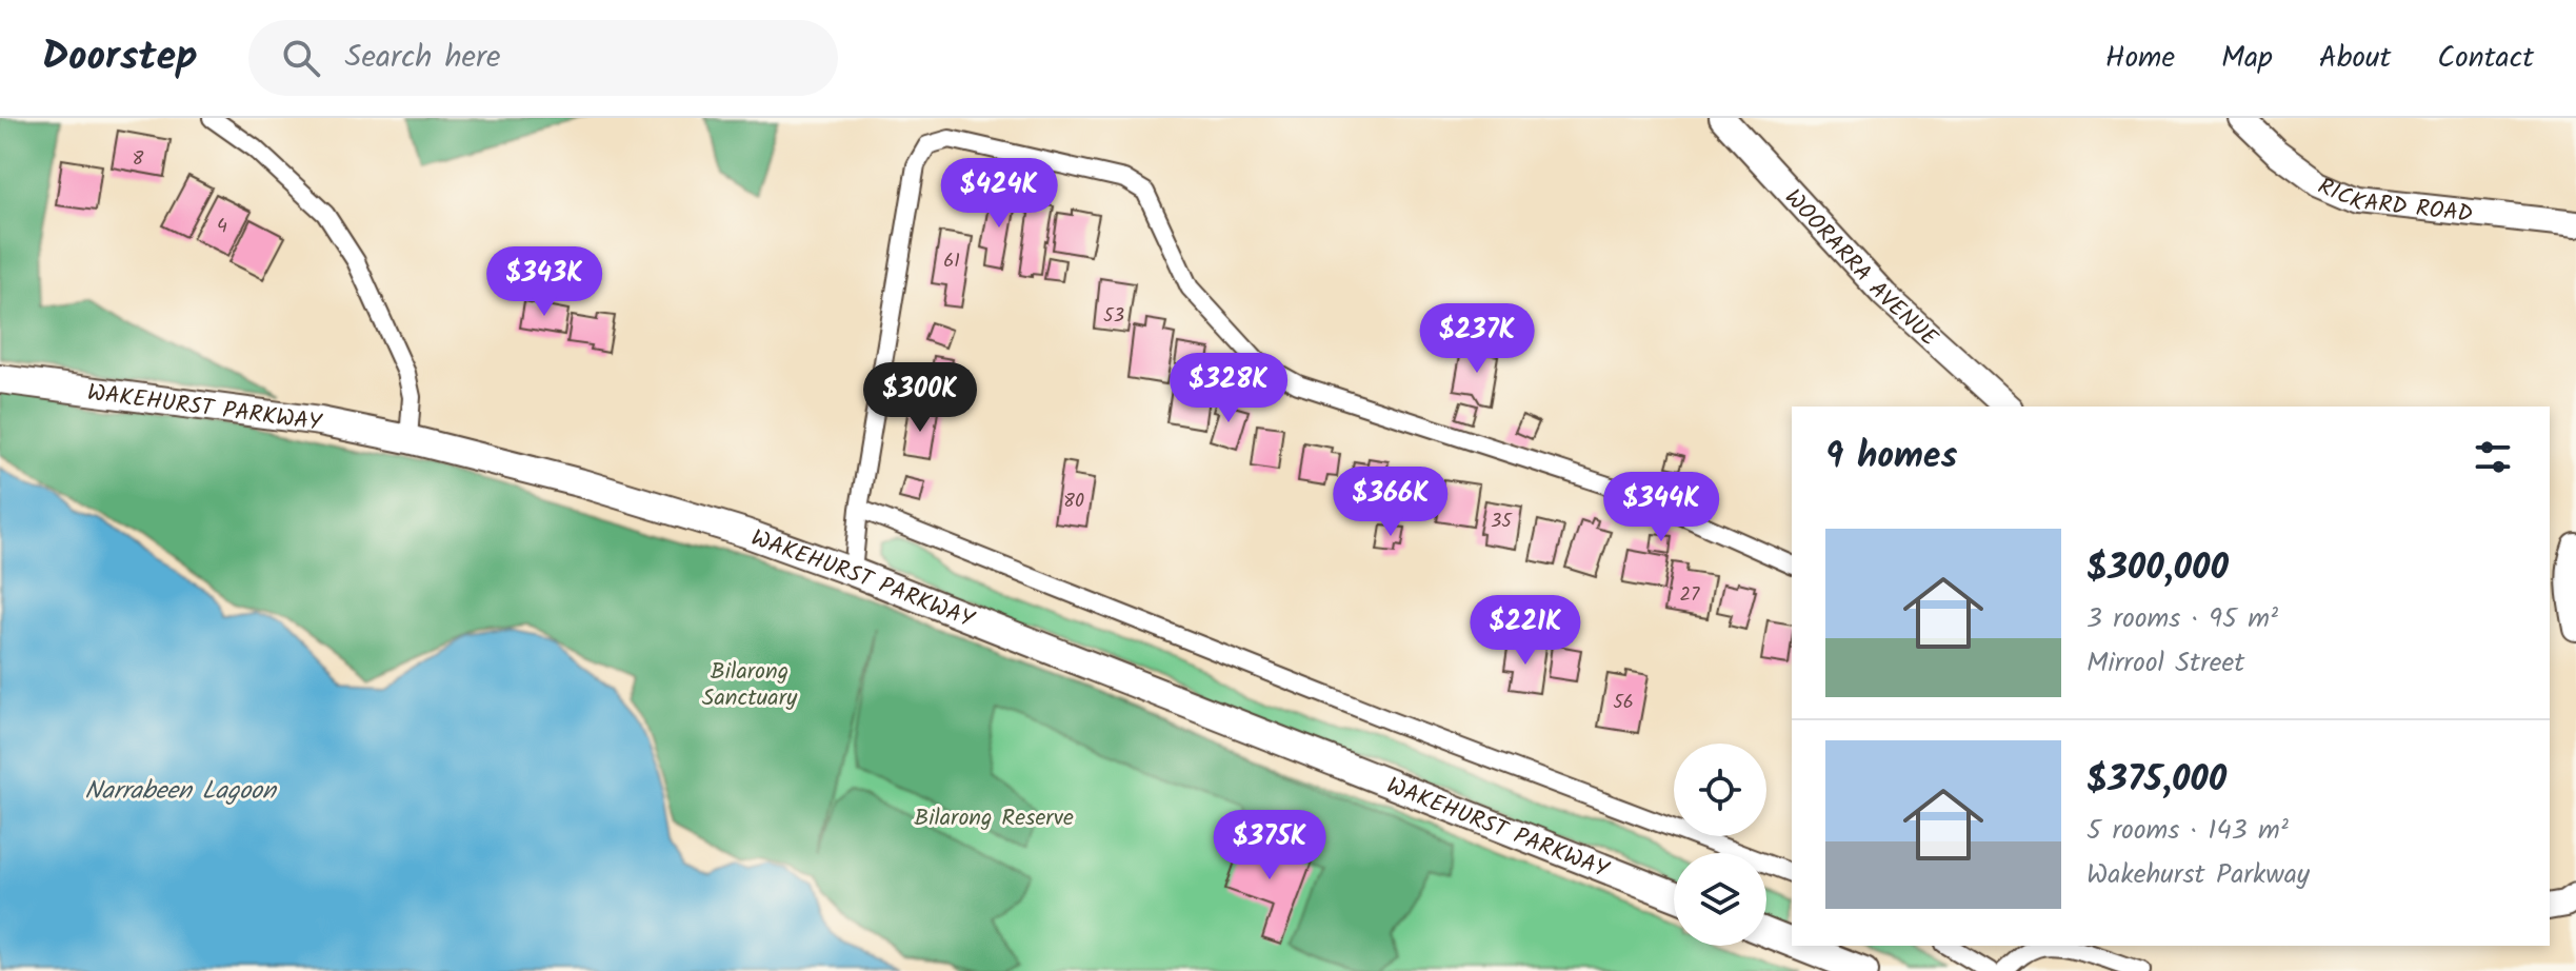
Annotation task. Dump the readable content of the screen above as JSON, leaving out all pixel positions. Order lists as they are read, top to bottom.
{
  "streets": {
    "main road": ["WAKEHURST PARKWAY"],
    "street": ["RICKARD ROAD", "WOORARRA AVENUE"]
  },
  "water": ["Narrabeen Lagoon"],
  "parks": ["Bilarong Sanctuary", "Bilarong Reserve"],
  "house_numbers": [
    "8",
    "4",
    "61",
    "53",
    "80",
    "35",
    "27",
    "56"
  ],
  "page": {
    "header": "Doorstep",
    "search": "Search here",
    "nav": [
      "Home",
      "Map",
      "About",
      "Contact"
    ],
    "price": [
      "$424K",
      "$343K",
      "$237K",
      "$328K",
      "$300K",
      "$366K",
      "$344K",
      "$221K",
      "$375K"
    ],
    "heading": "9 homes",
    "list": [
      {
        "name": "$300,000",
        "note": "3 rooms · 95 m² · Mirrool Street"
      },
      {
        "name": "$375,000",
        "note": "5 rooms · 143 m² · Wakehurst Parkway"
      }
    ]
  }
}
